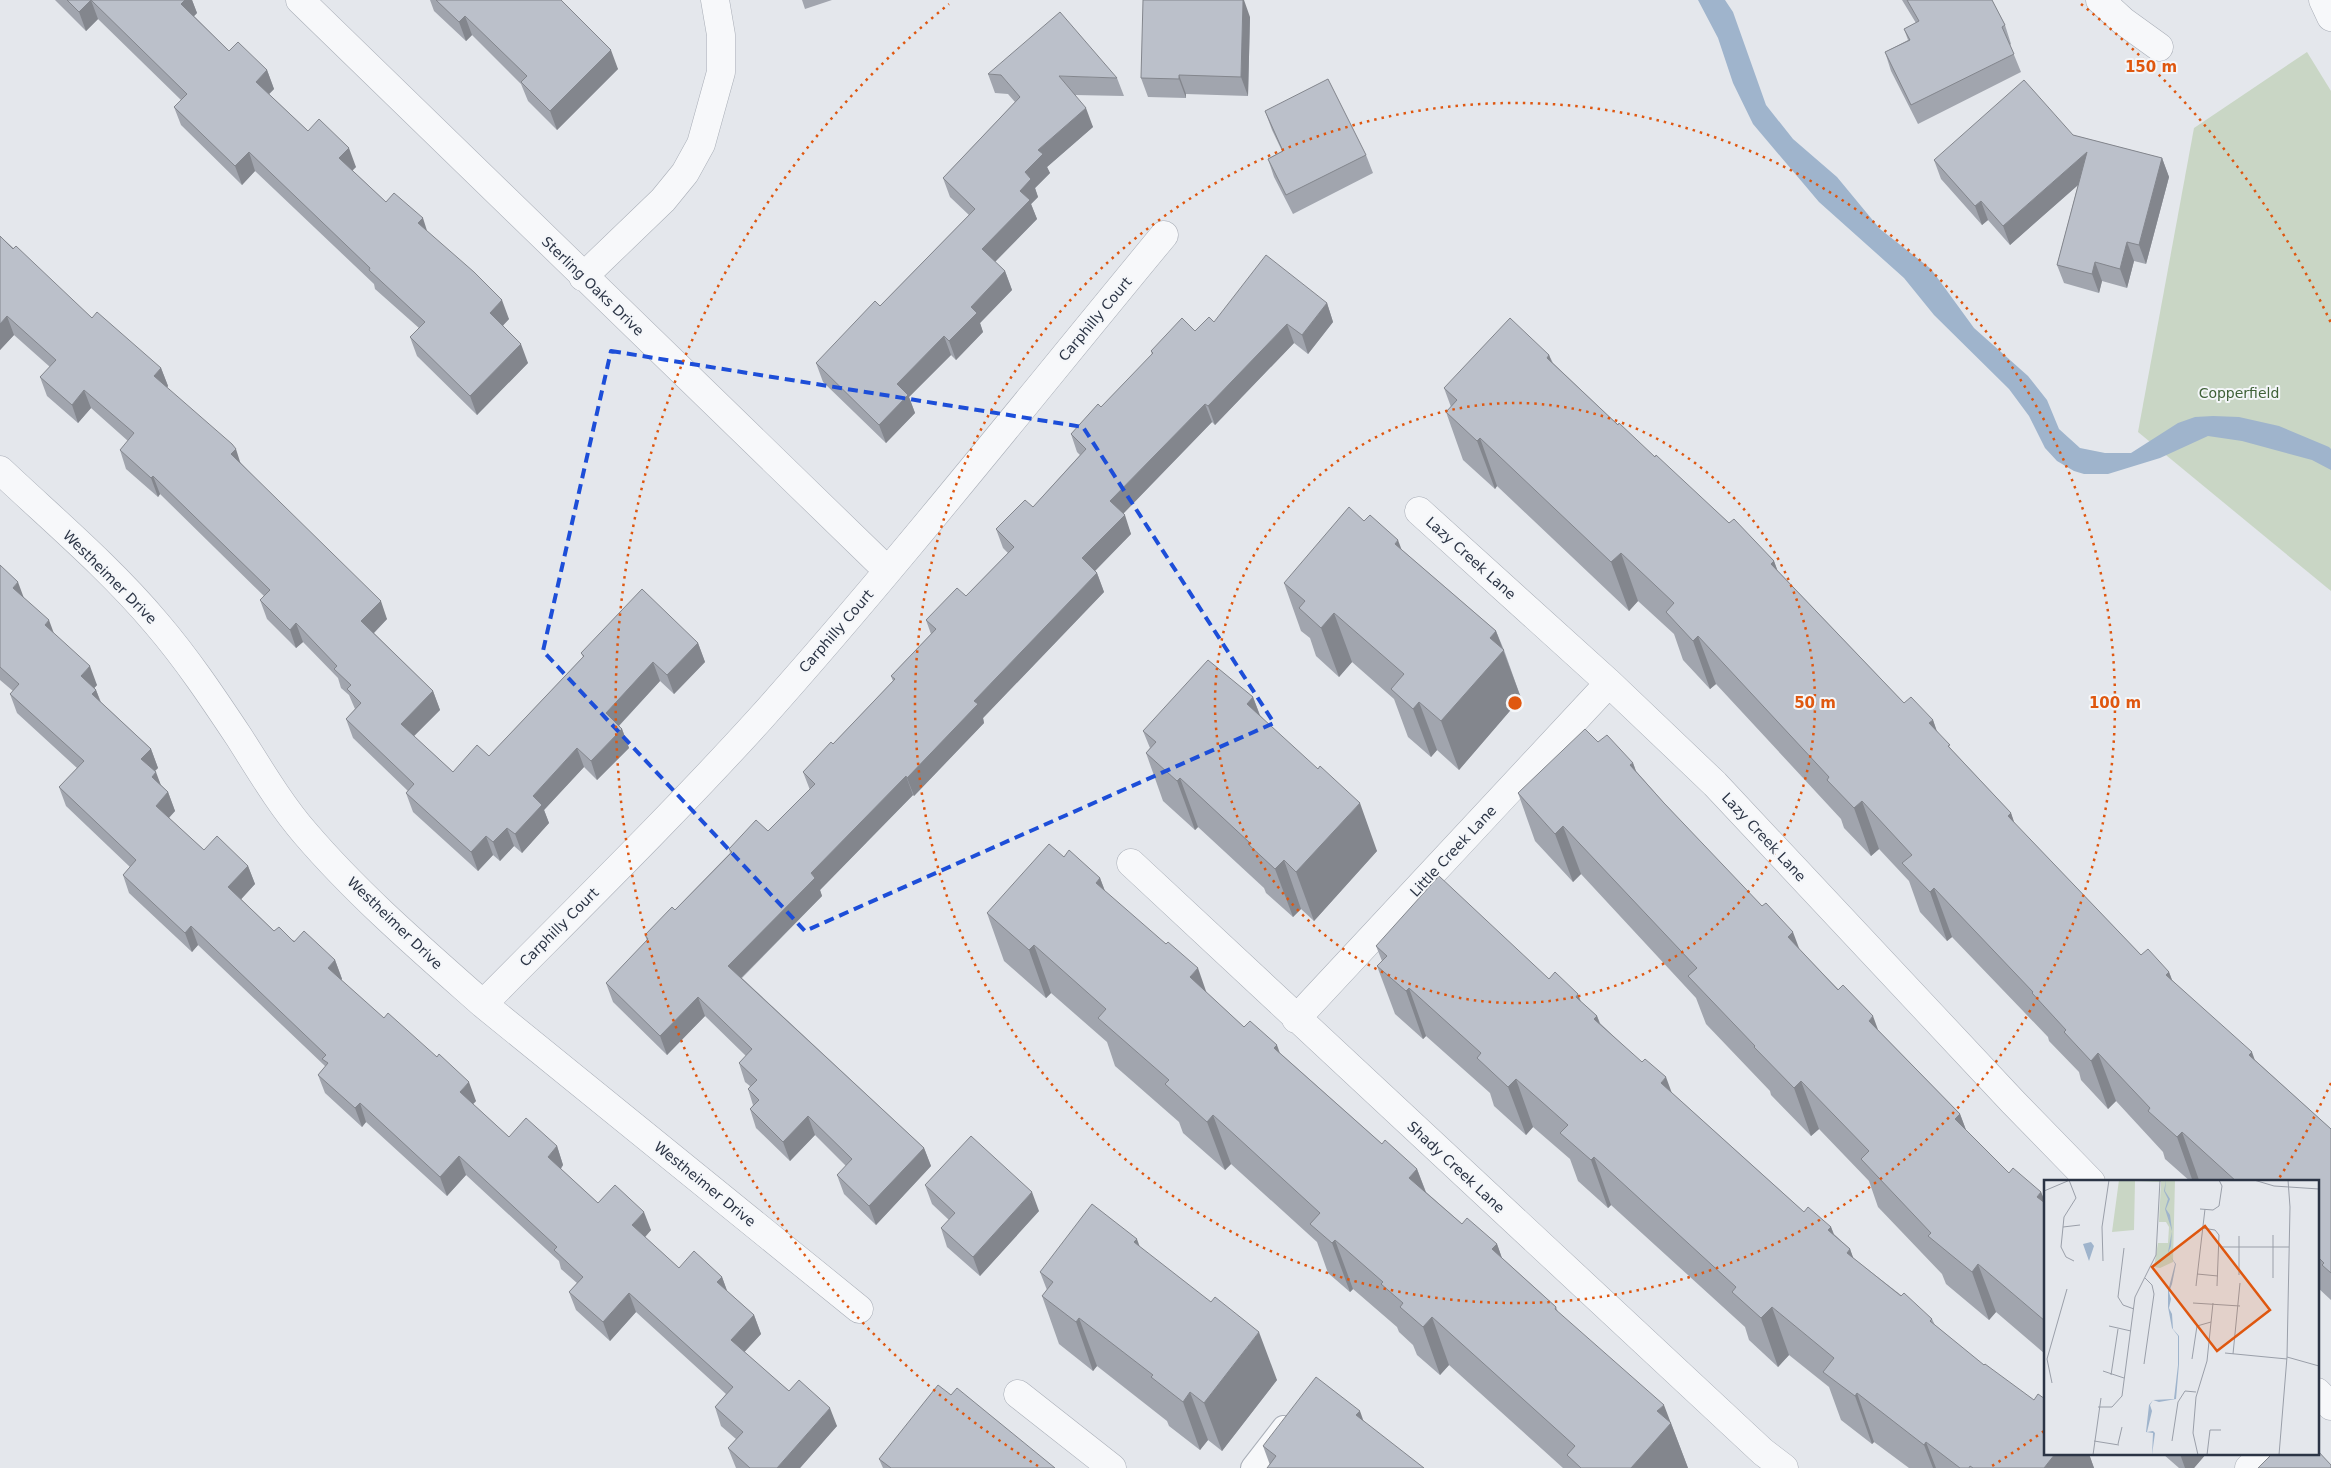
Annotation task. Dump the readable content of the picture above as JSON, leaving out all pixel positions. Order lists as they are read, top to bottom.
{
  "streets": {
    "street": [
      "Sterling Oaks Drive",
      "Carphilly Court",
      "Lazy Creek Lane",
      "Westheimer Drive",
      "Little Creek Lane",
      "Shady Creek Lane"
    ]
  },
  "crossings": [
    ["Sterling Oaks Drive", "Carphilly Court"],
    ["Carphilly Court", "Westheimer Drive"],
    ["Lazy Creek Lane", "Little Creek Lane"],
    ["Little Creek Lane", "Shady Creek Lane"]
  ],
  "parks": ["Copperfield"],
  "rings": ["150 m", "50 m", "100 m"]
}
